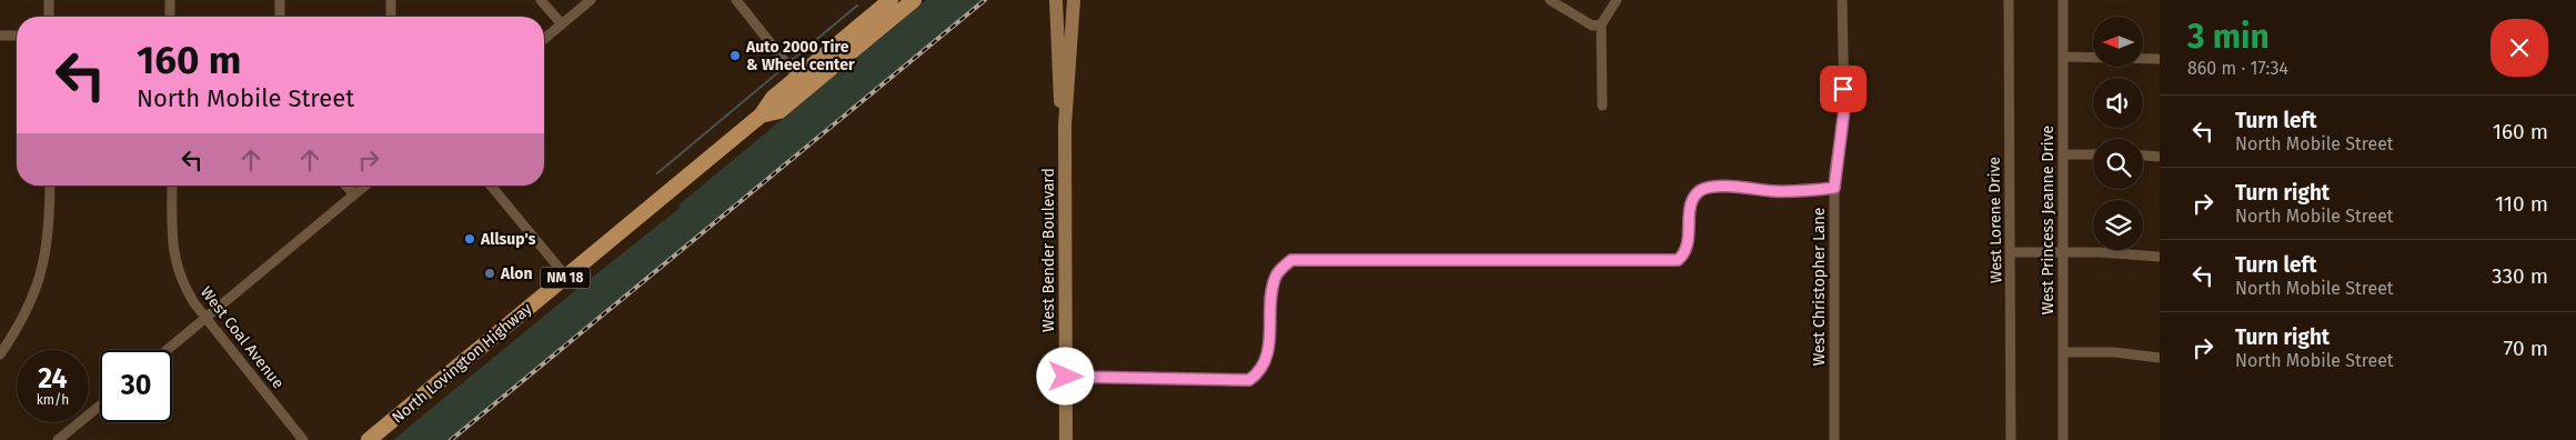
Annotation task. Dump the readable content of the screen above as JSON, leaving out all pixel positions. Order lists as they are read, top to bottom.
{
  "streets": {
    "main road": ["West Bender Boulevard", "NM 18", "North Lovington Highway"],
    "street": [
      "West Lorene Drive",
      "West Princess Jeanne Drive",
      "West Christopher Lane",
      "West Coal Avenue"
    ]
  },
  "places": ["Auto 2000 Tire & Wheel center", "Allsup's", "Alon"],
  "north": "left",
  "page": {
    "heading": ["3 min", "860 m · 17:34"],
    "turn": ["160 m", "North Mobile Street"],
    "list": [
      {
        "name": "Turn left",
        "note": "North Mobile Street",
        "value": "160 m"
      },
      {
        "name": "Turn right",
        "note": "North Mobile Street",
        "value": "110 m"
      },
      {
        "name": "Turn left",
        "note": "North Mobile Street",
        "value": "330 m"
      },
      {
        "name": "Turn right",
        "note": "North Mobile Street",
        "value": "70 m"
      }
    ],
    "speed": "24 km/h",
    "limit": "30"
  }
}
